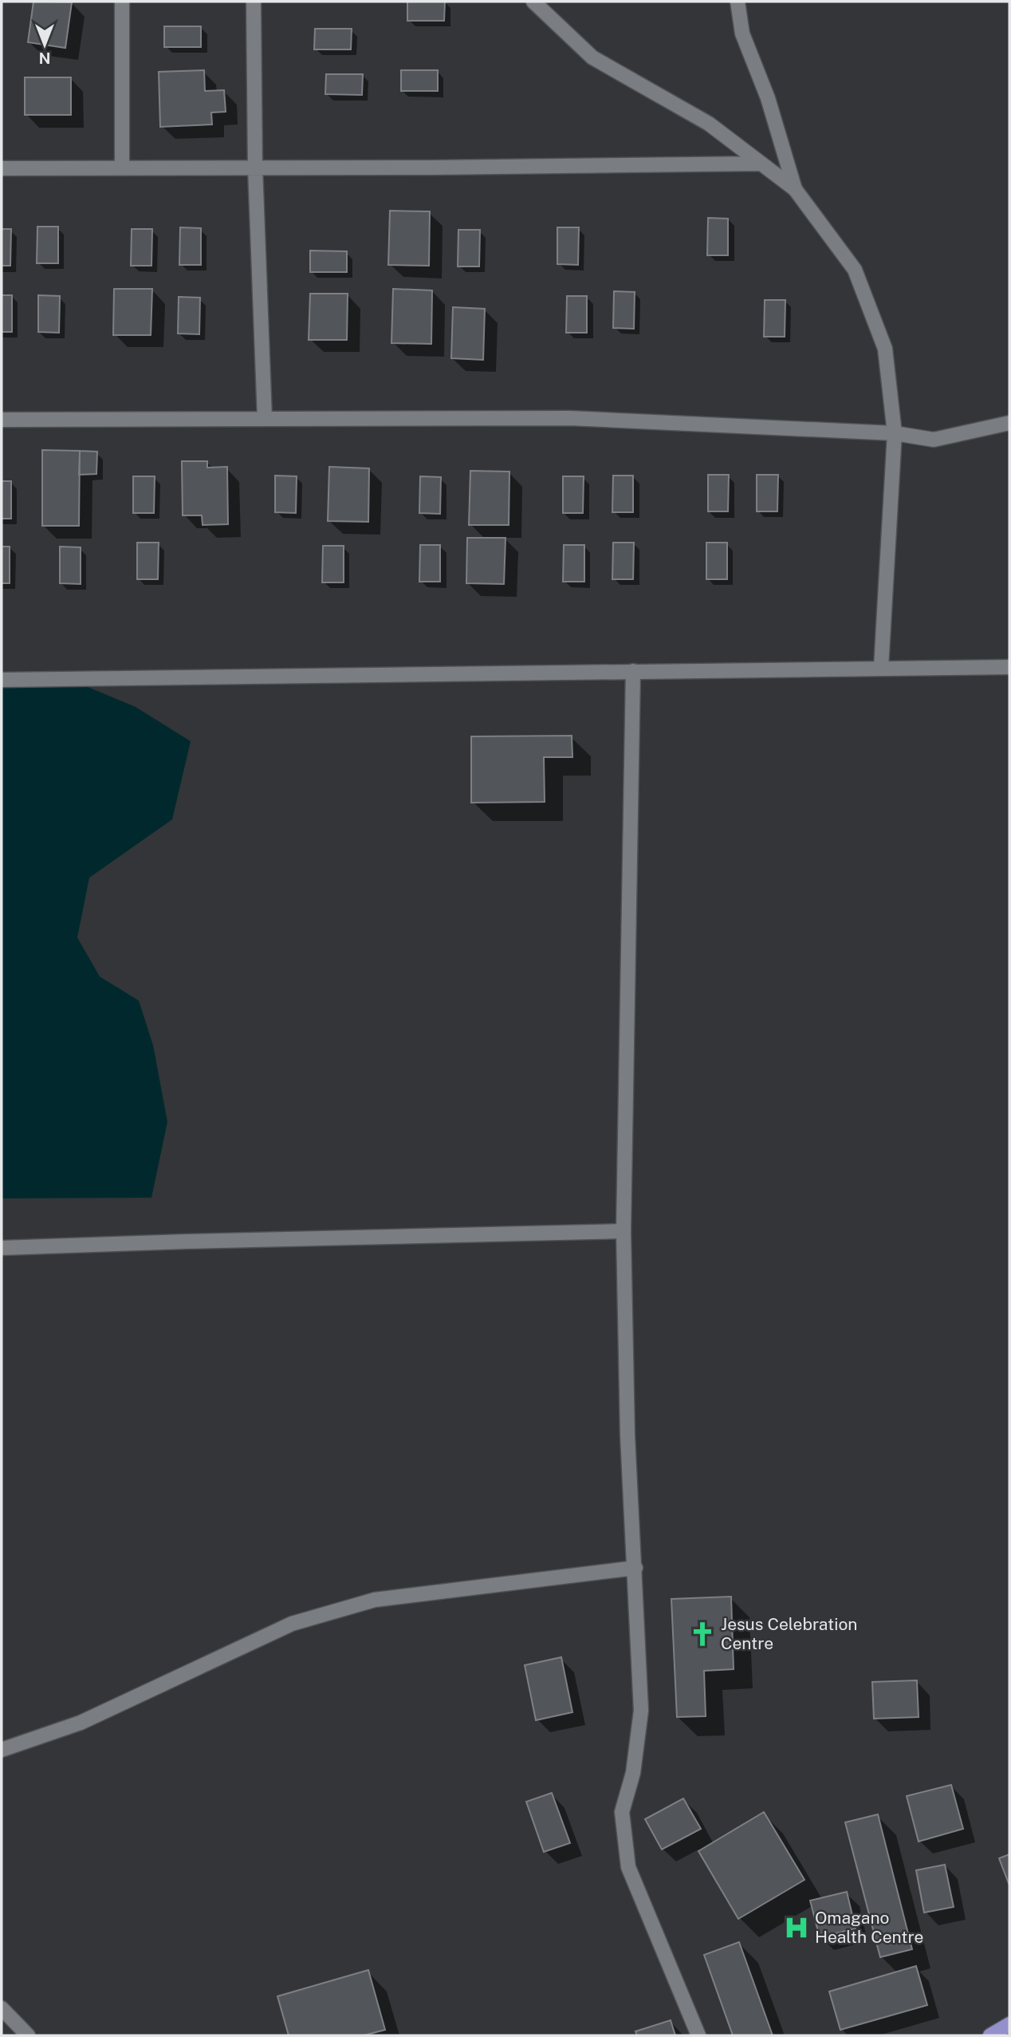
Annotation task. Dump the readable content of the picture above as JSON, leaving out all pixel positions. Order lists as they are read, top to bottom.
{
  "places": {
    "church": ["Jesus Celebration Centre"],
    "hospital": ["Omagano Health Centre"]
  },
  "north": "bottom"
}
